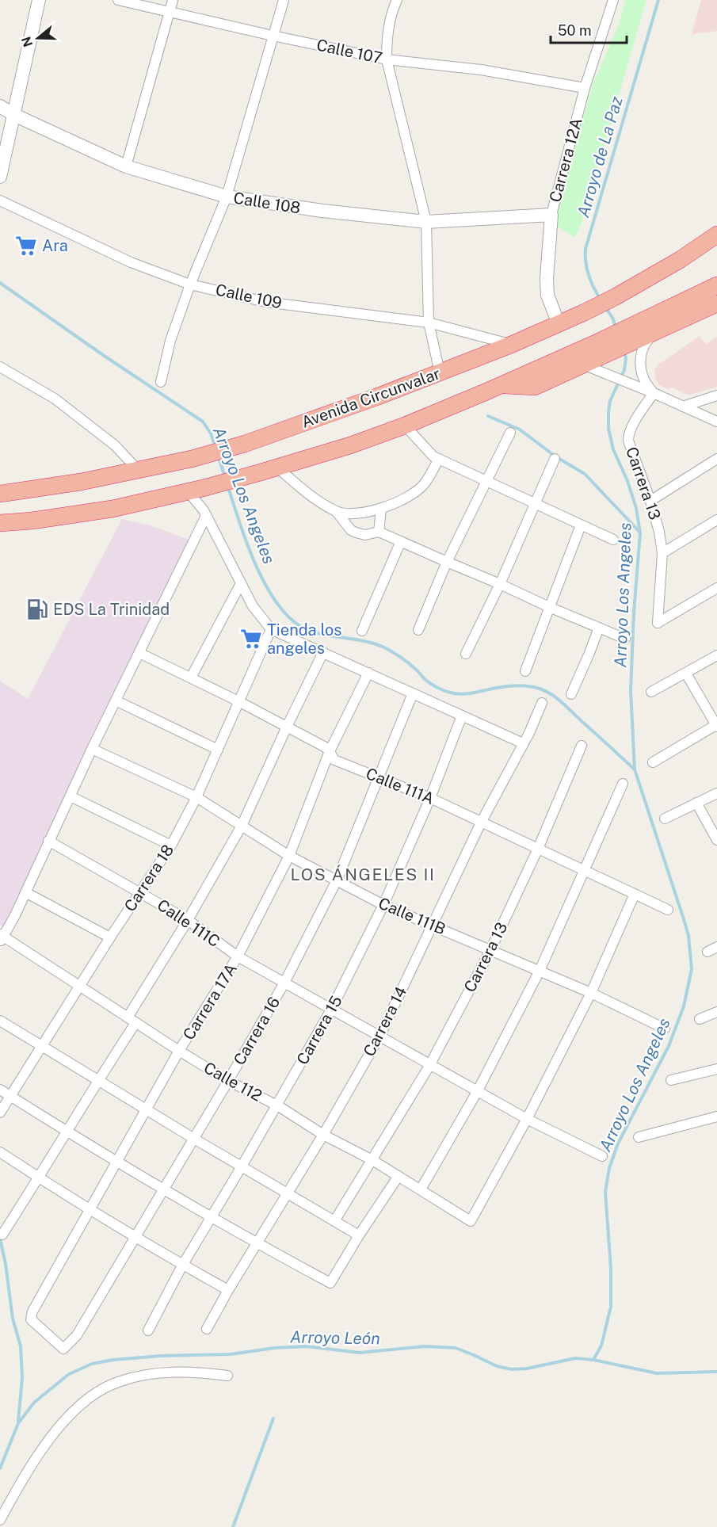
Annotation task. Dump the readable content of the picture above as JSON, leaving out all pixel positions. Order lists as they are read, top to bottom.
{
  "streets": {
    "highway": ["Avenida Circunvalar"],
    "street": [
      "Calle 107",
      "Carrera 12A",
      "Calle 108",
      "Calle 109",
      "Carrera 13",
      "Calle 111A",
      "Carrera 18",
      "Calle 111B",
      "Calle 111C",
      "Carrera 17A",
      "Carrera 14",
      "Carrera 15",
      "Carrera 16",
      "Calle 112"
    ]
  },
  "crossings": [
    ["Calle 107", "Carrera 12A"],
    ["Carrera 12A", "Calle 108"],
    ["Carrera 12A", "Avenida Circunvalar"],
    ["Calle 109", "Avenida Circunvalar"],
    ["Carrera 13", "Calle 111A"],
    ["Carrera 13", "Calle 111B"],
    ["Carrera 13", "Calle 111C"],
    ["Carrera 13", "Calle 112"],
    ["Calle 111A", "Carrera 18"],
    ["Calle 111A", "Carrera 17A"],
    ["Calle 111A", "Carrera 14"],
    ["Calle 111A", "Carrera 15"],
    ["Calle 111A", "Carrera 16"],
    ["Carrera 18", "Calle 111B"],
    ["Carrera 18", "Calle 111C"],
    ["Carrera 18", "Calle 112"],
    ["Calle 111B", "Carrera 17A"],
    ["Calle 111B", "Carrera 14"],
    ["Calle 111B", "Carrera 15"],
    ["Calle 111B", "Carrera 16"],
    ["Calle 111C", "Carrera 17A"],
    ["Calle 111C", "Carrera 14"],
    ["Calle 111C", "Carrera 15"],
    ["Calle 111C", "Carrera 16"],
    ["Calle 111C", "Calle 112"],
    ["Carrera 17A", "Carrera 16"],
    ["Carrera 17A", "Calle 112"],
    ["Carrera 14", "Calle 112"],
    ["Carrera 15", "Calle 112"],
    ["Carrera 16", "Calle 112"]
  ],
  "districts": ["LOS ÁNGELES II"],
  "water": ["Arroyo de La Paz", "Arroyo Los Angeles", "Arroyo León"],
  "places": {
    "supermarket": ["Ara", "Tienda los angeles"],
    "fuel station": ["EDS La Trinidad"]
  },
  "scale_bar": "50 m",
  "north": "left"
}
